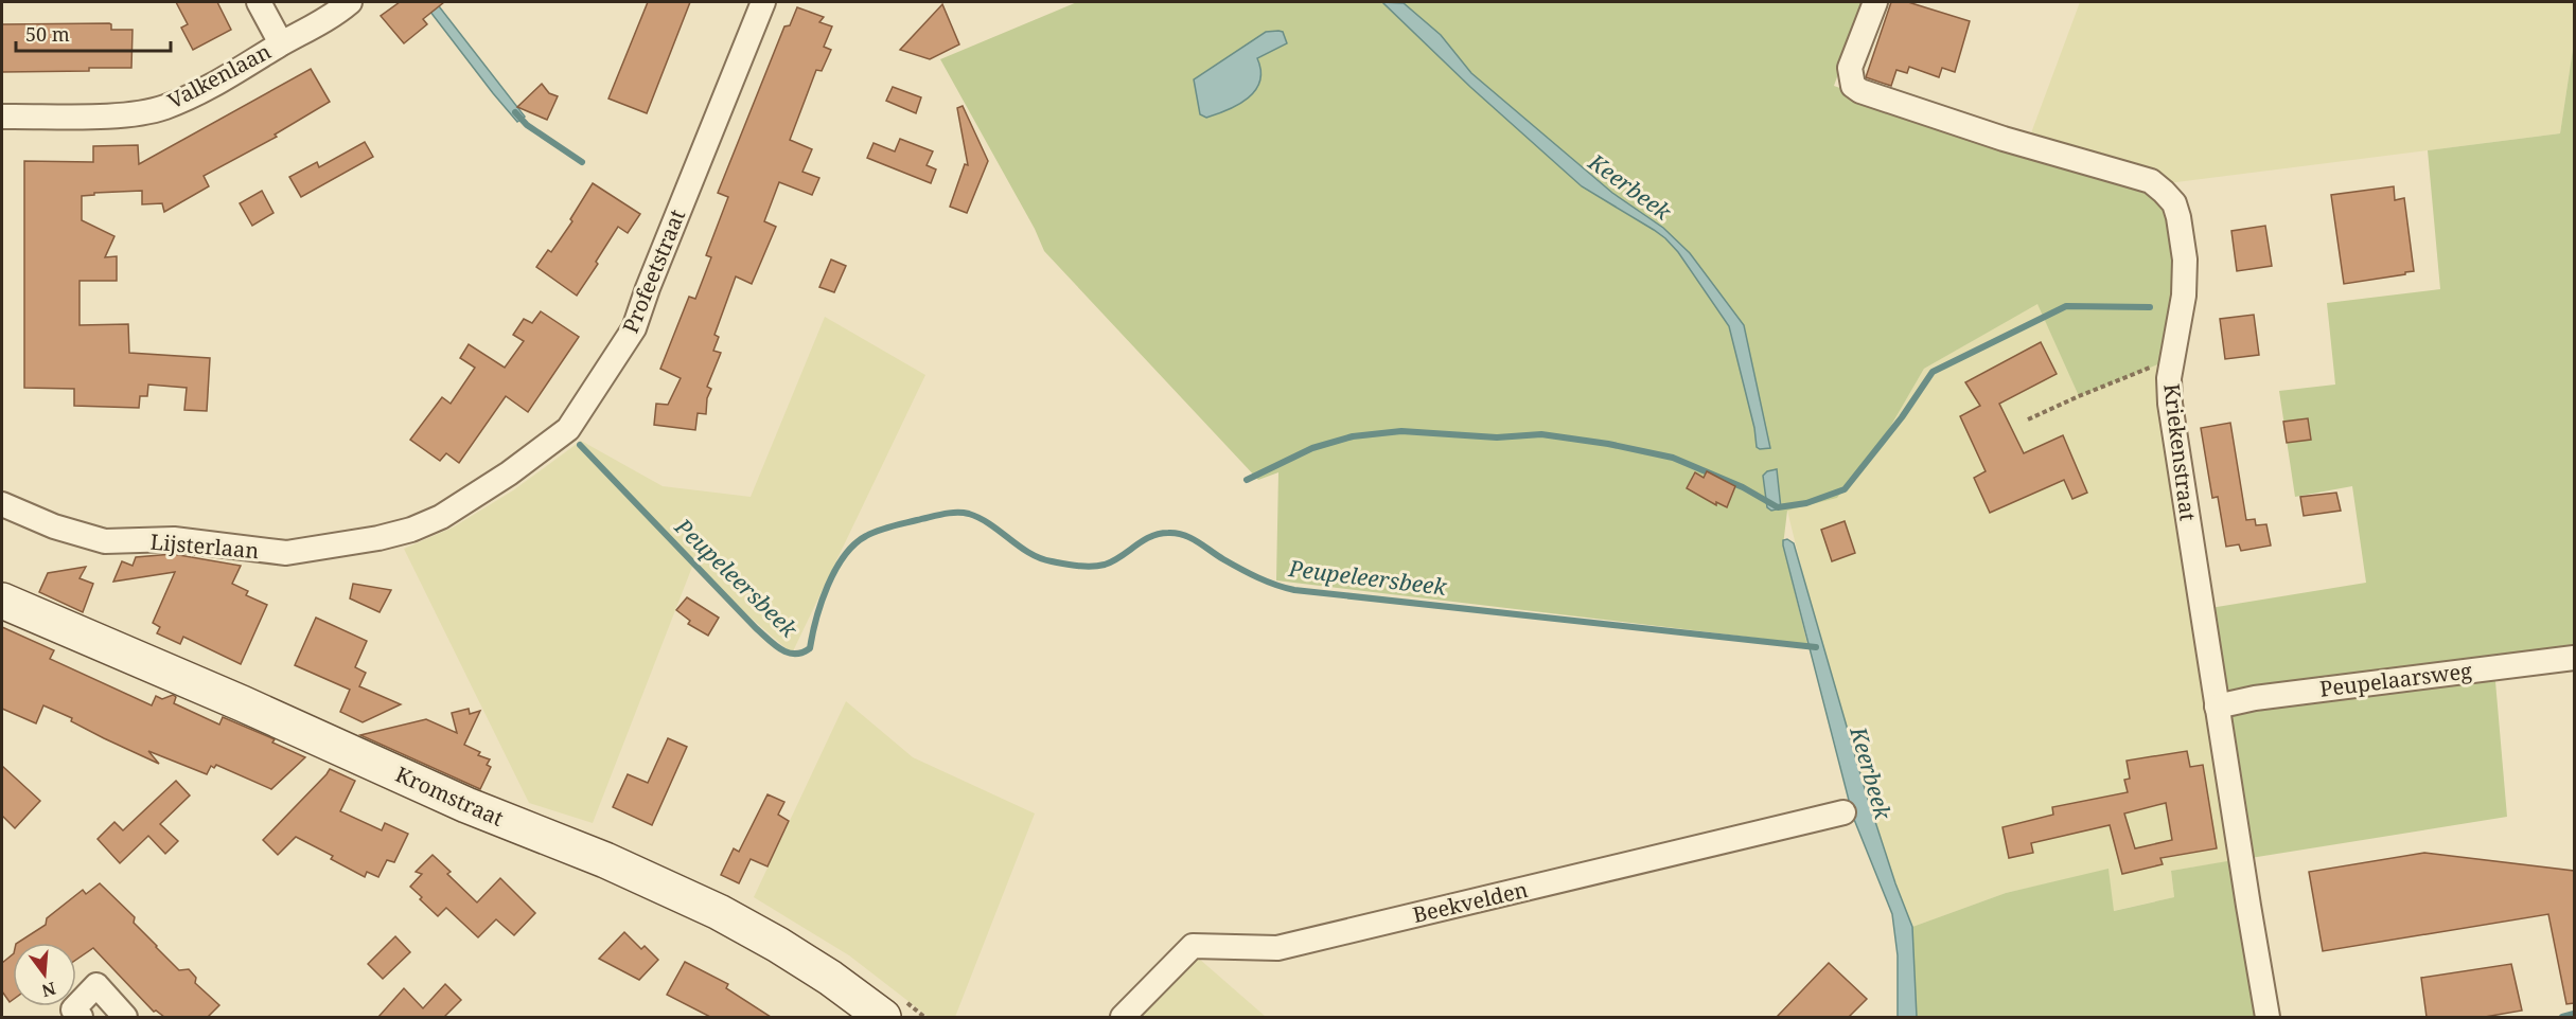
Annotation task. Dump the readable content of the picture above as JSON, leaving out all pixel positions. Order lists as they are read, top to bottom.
{
  "streets": {
    "main road": ["Kromstraat"],
    "street": [
      "Valkenlaan",
      "Profeetstraat",
      "Kriekenstraat",
      "Lijsterlaan",
      "Peupelaarsweg",
      "Beekvelden"
    ]
  },
  "crossings": [
    ["Profeetstraat", "Lijsterlaan"],
    ["Kriekenstraat", "Peupelaarsweg"]
  ],
  "water": ["Keerbeek", "Peupeleersbeek"],
  "scale_bar": "50 m",
  "north": "bottom"
}
